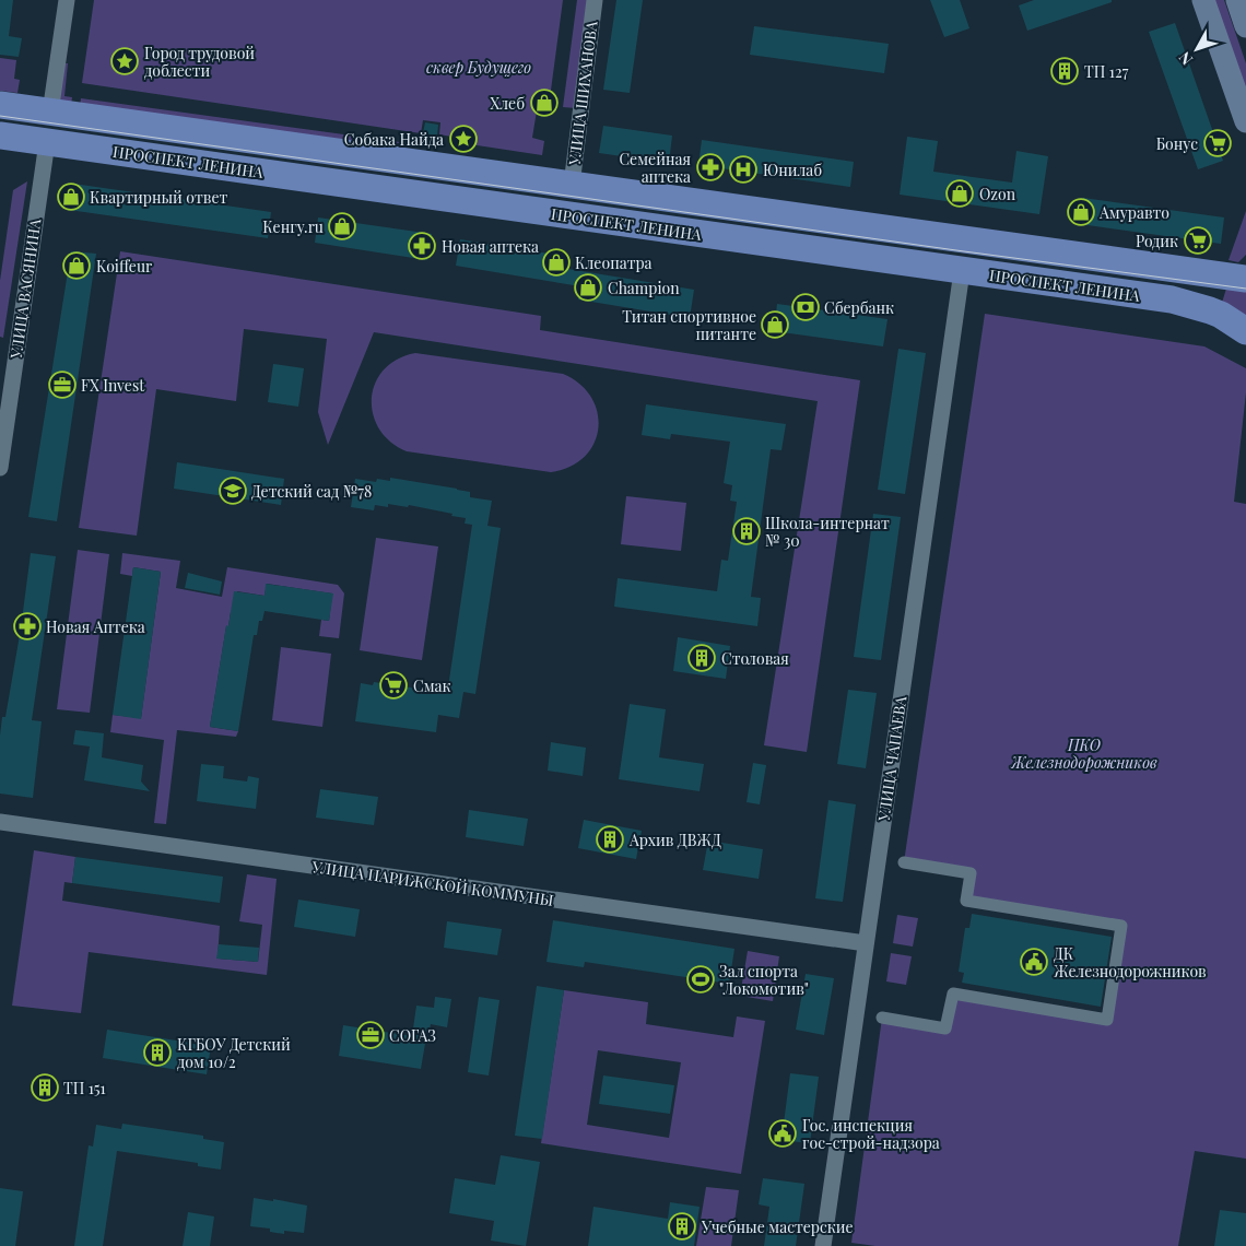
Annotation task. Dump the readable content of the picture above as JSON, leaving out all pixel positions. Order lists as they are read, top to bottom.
{
  "streets": {
    "highway": ["ПРОСПЕКТ ЛЕНИНА"],
    "street": [
      "УЛИЦА ШИХАНОВА",
      "УЛИЦА ВАСЯНИНА",
      "УЛИЦА ЧАПАЕВА",
      "УЛИЦА ПАРИЖСКОЙ КОММУНЫ"
    ]
  },
  "crossings": [
    ["УЛИЦА ШИХАНОВА", "ПРОСПЕКТ ЛЕНИНА"],
    ["ПРОСПЕКТ ЛЕНИНА", "УЛИЦА ВАСЯНИНА"],
    ["ПРОСПЕКТ ЛЕНИНА", "УЛИЦА ЧАПАЕВА"],
    ["УЛИЦА ЧАПАЕВА", "УЛИЦА ПАРИЖСКОЙ КОММУНЫ"]
  ],
  "parks": ["сквер Будущего", "ПКО Железнодорожников"],
  "places": {
    "place": ["Город трудовой доблести", "Собака Найда"],
    "building": [
      "ТП 127",
      "Школа-интернат № 30",
      "Столовая",
      "Архив ДВЖД",
      "КГБОУ Детский дом 10/2",
      "ТП 151",
      "Учебные мастерские"
    ],
    "shop": [
      "Хлеб",
      "Ozon",
      "Квартирный ответ",
      "Амуравто",
      "Кенгу.ru",
      "Клеопатра",
      "Koiffeur",
      "Champion",
      "Титан спортивное питанте"
    ],
    "supermarket": ["Бонус", "Родик", "Смак"],
    "pharmacy": ["Семейная аптека", "Новая аптека", "Новая Аптека"],
    "hospital": ["Юнилаб"],
    "bank": ["Сбербанк"],
    "office": ["FX Invest", "СОГАЗ"],
    "school or university": ["Детский сад №78"],
    "public building": ["ДК Железнодорожников", "Гос. инспекция гос-строй-надзора"],
    "sports": ["Зал спорта \"Локомотив\""]
  },
  "north": "bottom left"
}
